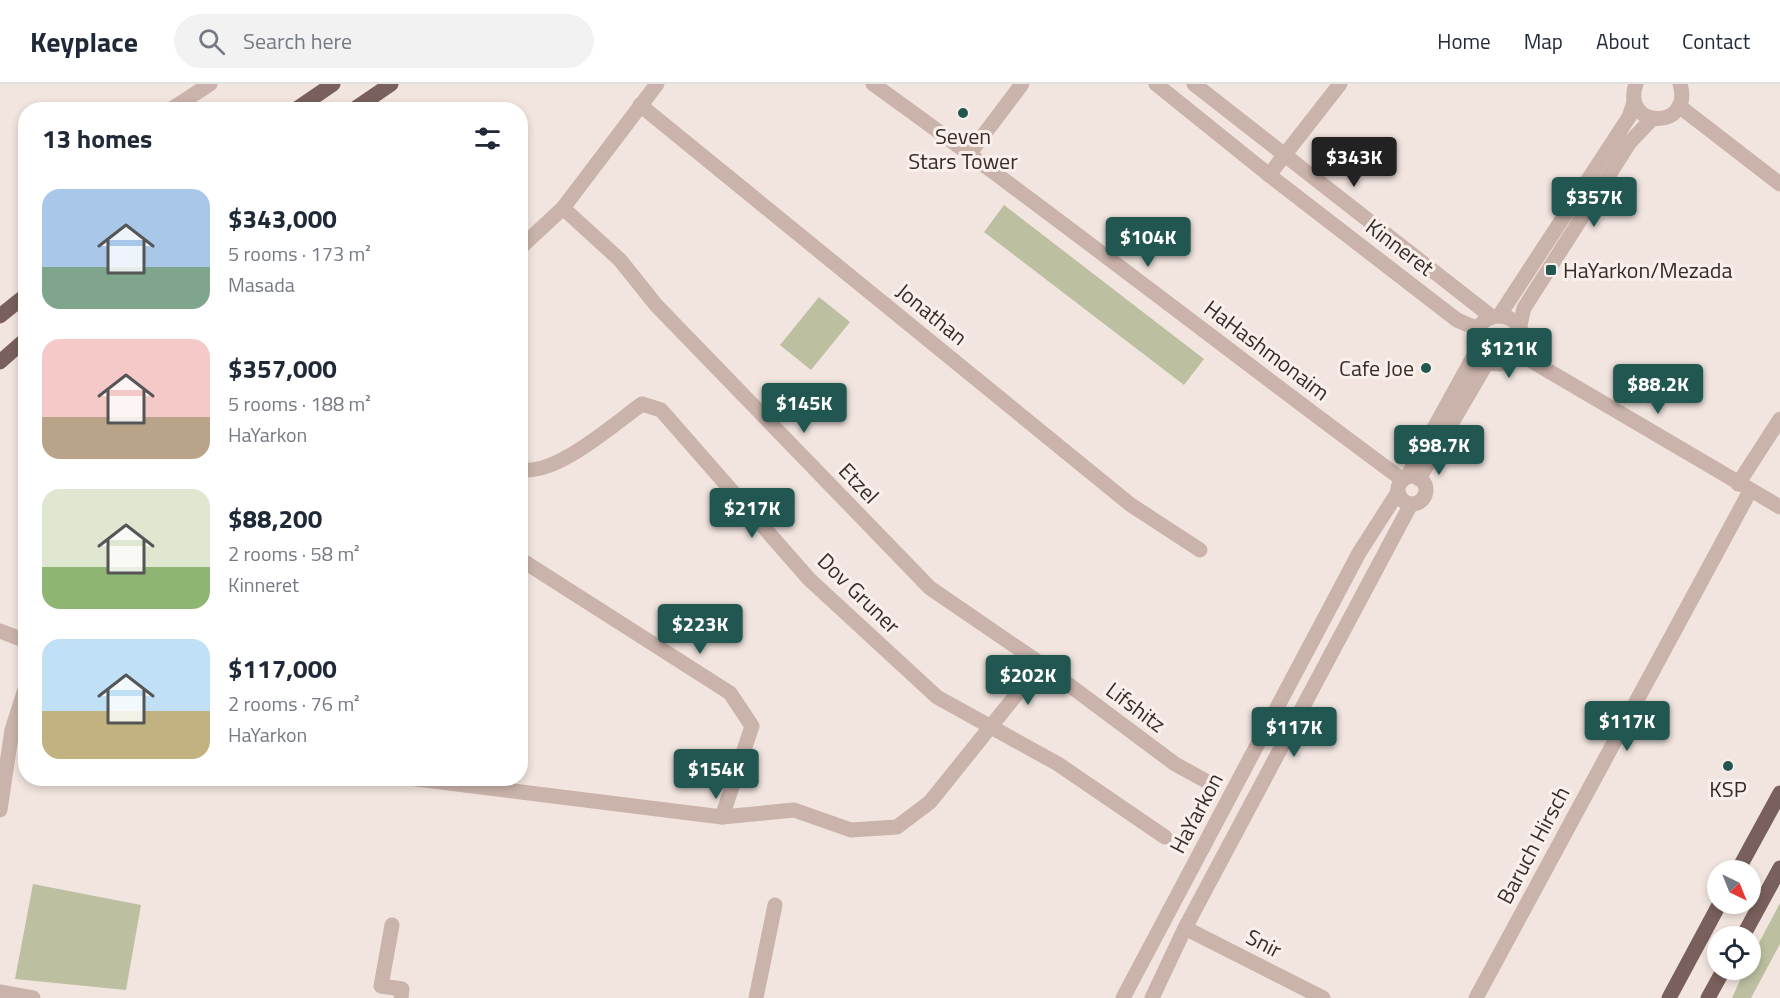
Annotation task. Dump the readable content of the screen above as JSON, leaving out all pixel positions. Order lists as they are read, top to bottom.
{
  "streets": {
    "street": [
      "Kinneret",
      "Jonathan",
      "HaHashmonaim",
      "Etzel",
      "Dov Gruner",
      "Lifshitz",
      "HaYarkon",
      "Baruch Hirsch",
      "Snir"
    ]
  },
  "crossings": [
    ["Kinneret", "HaYarkon"],
    ["HaHashmonaim", "HaYarkon"],
    ["Etzel", "Lifshitz"],
    ["HaYarkon", "Snir"]
  ],
  "places": {
    "other": ["Seven Stars Tower", "Cafe Joe", "KSP"],
    "transit": ["HaYarkon/Mezada"]
  },
  "north": "bottom right",
  "page": {
    "header": "Keyplace",
    "search": "Search here",
    "nav": [
      "Home",
      "Map",
      "About",
      "Contact"
    ],
    "heading": "13 homes",
    "price": [
      "$343K",
      "$357K",
      "$104K",
      "$121K",
      "$88.2K",
      "$145K",
      "$98.7K",
      "$217K",
      "$223K",
      "$202K",
      "$117K",
      "$117K",
      "$154K"
    ],
    "list": [
      {
        "name": "$343,000",
        "note": "5 rooms · 173 m² · Masada"
      },
      {
        "name": "$357,000",
        "note": "5 rooms · 188 m² · HaYarkon"
      },
      {
        "name": "$88,200",
        "note": "2 rooms · 58 m² · Kinneret"
      },
      {
        "name": "$117,000",
        "note": "2 rooms · 76 m² · HaYarkon"
      }
    ]
  }
}
